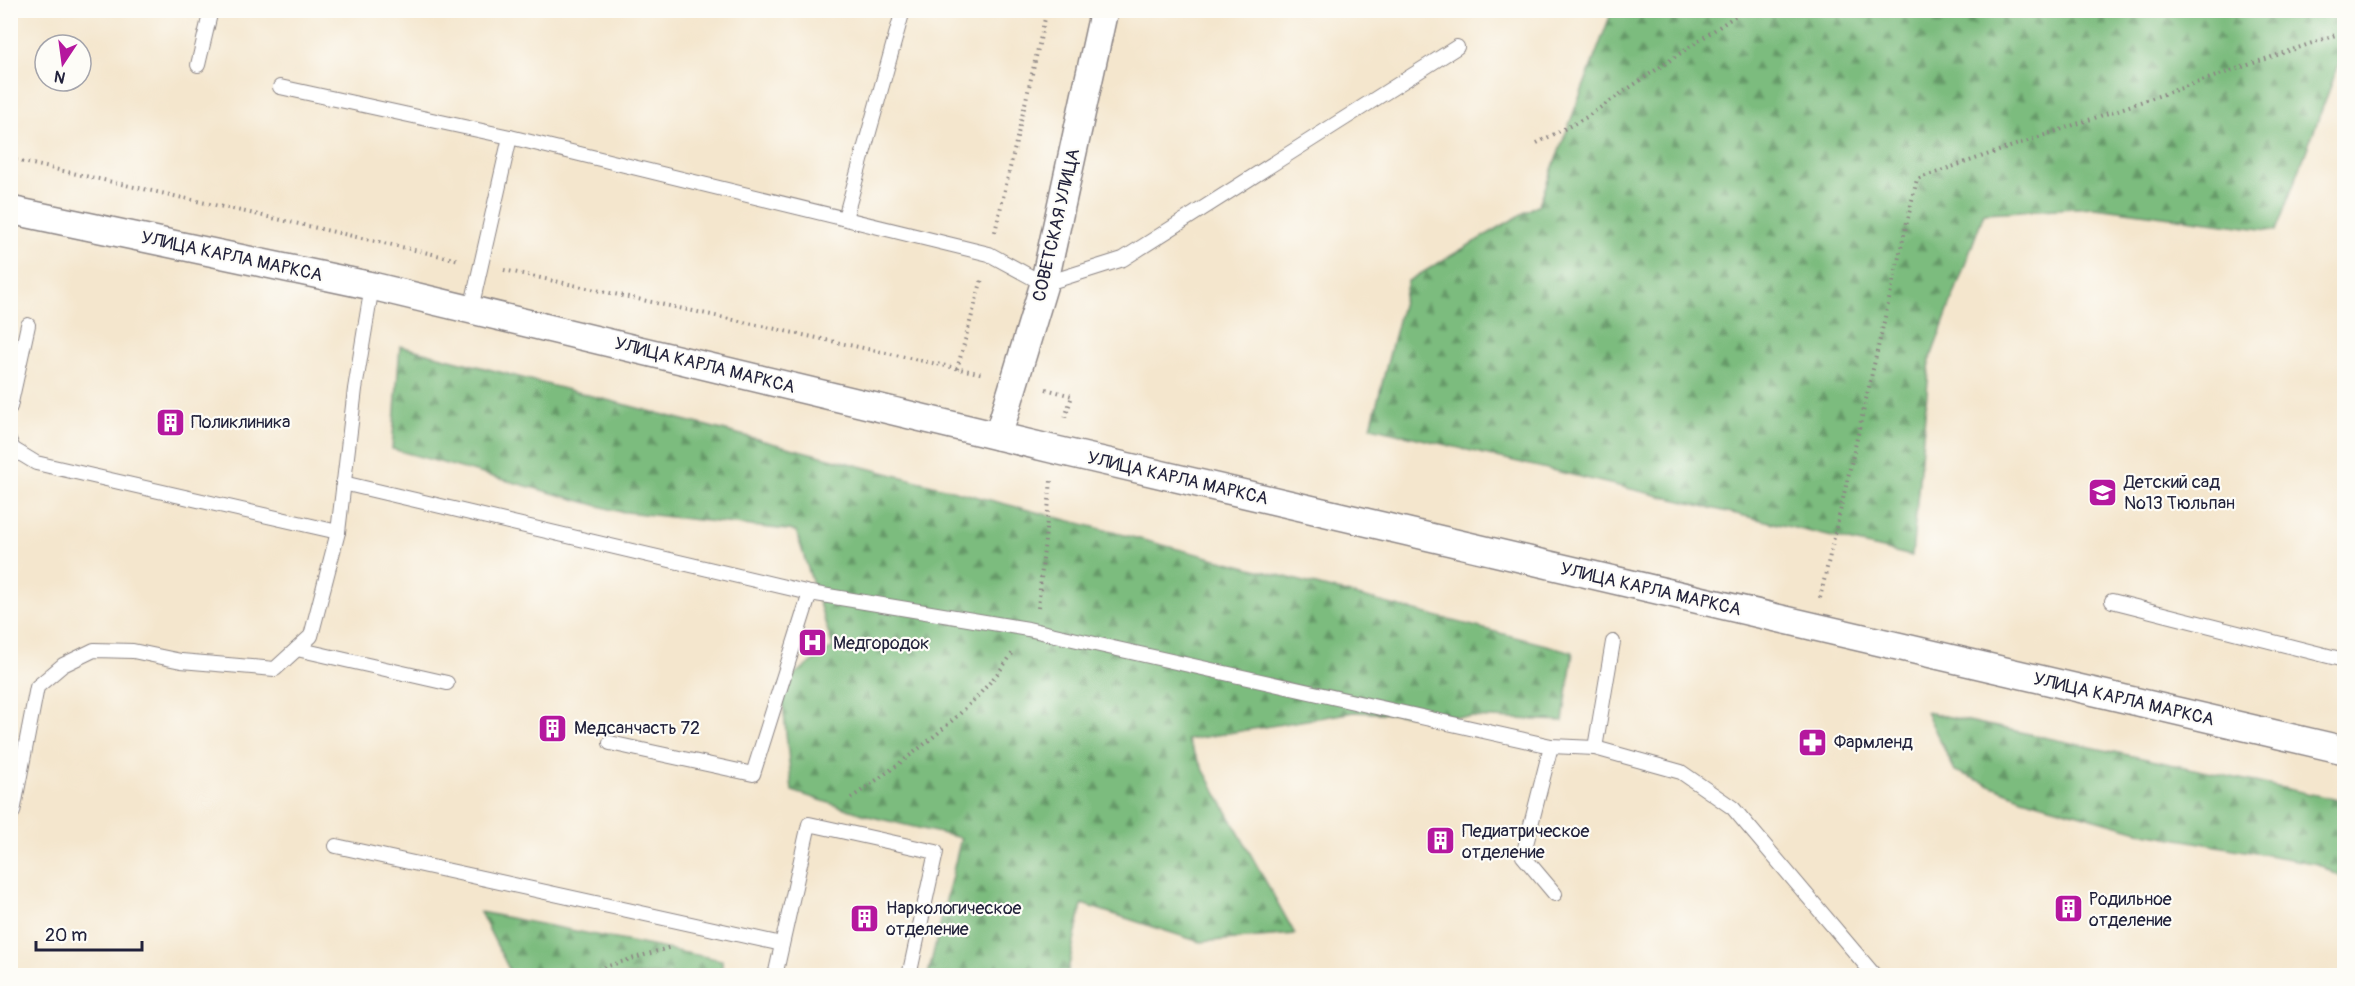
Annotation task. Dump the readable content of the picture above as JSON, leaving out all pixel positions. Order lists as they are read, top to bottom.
{
  "streets": {
    "street": ["СОВЕТСКАЯ УЛИЦА", "УЛИЦА КАРЛА МАРКСА"]
  },
  "crossings": [
    ["СОВЕТСКАЯ УЛИЦА", "УЛИЦА КАРЛА МАРКСА"]
  ],
  "places": {
    "building": [
      "Поликлиника",
      "Медсанчасть 72",
      "Педиатрическое отделение",
      "Родильное отделение",
      "Наркологическое отделение"
    ],
    "school or university": ["Детский сад №13 Тюльпан"],
    "hospital": ["Медгородок"],
    "pharmacy": ["Фармленд"]
  },
  "scale_bar": "20 m",
  "north": "bottom"
}
